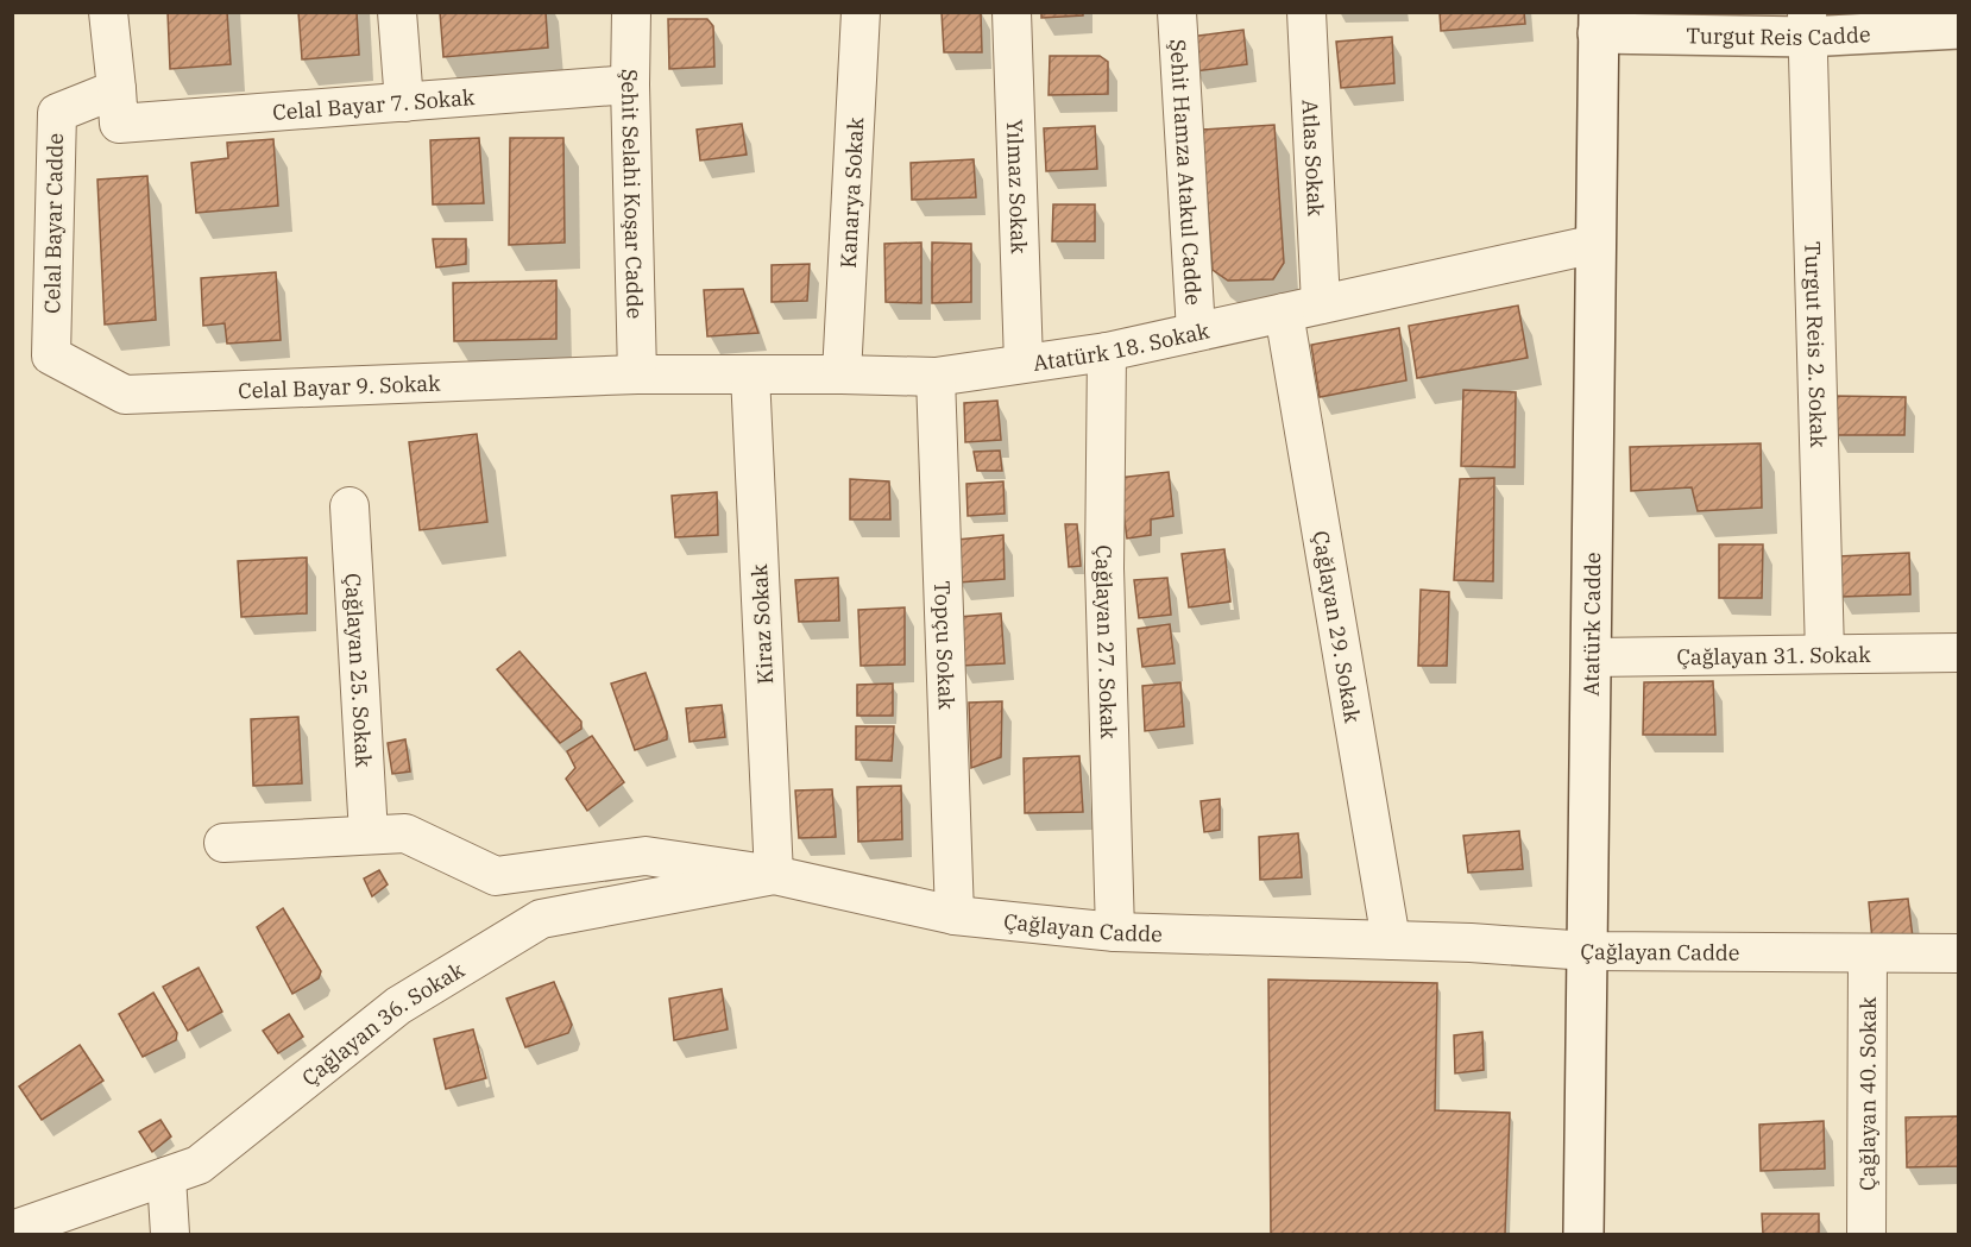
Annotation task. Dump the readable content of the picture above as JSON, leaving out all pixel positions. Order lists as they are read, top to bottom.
{
  "streets": {
    "main road": ["Turgut Reis Cadde", "Atatürk Cadde"],
    "street": [
      "Celal Bayar 7. Sokak",
      "Atlas Sokak",
      "Şehit Hamza Atakul Cadde",
      "Yılmaz Sokak",
      "Şehit Selahi Koşar Cadde",
      "Kanarya Sokak",
      "Celal Bayar Cadde",
      "Atatürk 18. Sokak",
      "Turgut Reis 2. Sokak",
      "Celal Bayar 9. Sokak",
      "Kiraz Sokak",
      "Çağlayan 29. Sokak",
      "Çağlayan 27. Sokak",
      "Topçu Sokak",
      "Çağlayan 31. Sokak",
      "Çağlayan 25. Sokak",
      "Çağlayan Cadde",
      "Çağlayan 36. Sokak",
      "Çağlayan 40. Sokak"
    ]
  },
  "crossings": [
    ["Turgut Reis Cadde", "Turgut Reis 2. Sokak"],
    ["Turgut Reis Cadde", "Atatürk Cadde"],
    ["Celal Bayar 7. Sokak", "Şehit Selahi Koşar Cadde"],
    ["Celal Bayar 7. Sokak", "Celal Bayar Cadde"],
    ["Atlas Sokak", "Atatürk 18. Sokak"],
    ["Şehit Hamza Atakul Cadde", "Atatürk 18. Sokak"],
    ["Yılmaz Sokak", "Atatürk 18. Sokak"],
    ["Şehit Selahi Koşar Cadde", "Atatürk 18. Sokak"],
    ["Şehit Selahi Koşar Cadde", "Celal Bayar 9. Sokak"],
    ["Kanarya Sokak", "Atatürk 18. Sokak"],
    ["Celal Bayar Cadde", "Celal Bayar 9. Sokak"],
    ["Atatürk 18. Sokak", "Celal Bayar 9. Sokak"],
    ["Atatürk 18. Sokak", "Kiraz Sokak"],
    ["Atatürk 18. Sokak", "Atatürk Cadde"],
    ["Atatürk 18. Sokak", "Çağlayan 29. Sokak"],
    ["Atatürk 18. Sokak", "Çağlayan 27. Sokak"],
    ["Atatürk 18. Sokak", "Topçu Sokak"],
    ["Turgut Reis 2. Sokak", "Çağlayan 31. Sokak"],
    ["Kiraz Sokak", "Çağlayan Cadde"],
    ["Kiraz Sokak", "Çağlayan 36. Sokak"],
    ["Atatürk Cadde", "Çağlayan 31. Sokak"],
    ["Atatürk Cadde", "Çağlayan Cadde"],
    ["Çağlayan 29. Sokak", "Çağlayan Cadde"],
    ["Çağlayan 27. Sokak", "Çağlayan Cadde"],
    ["Topçu Sokak", "Çağlayan Cadde"],
    ["Çağlayan 25. Sokak", "Çağlayan Cadde"],
    ["Çağlayan Cadde", "Çağlayan 36. Sokak"],
    ["Çağlayan Cadde", "Çağlayan 40. Sokak"]
  ]
}
